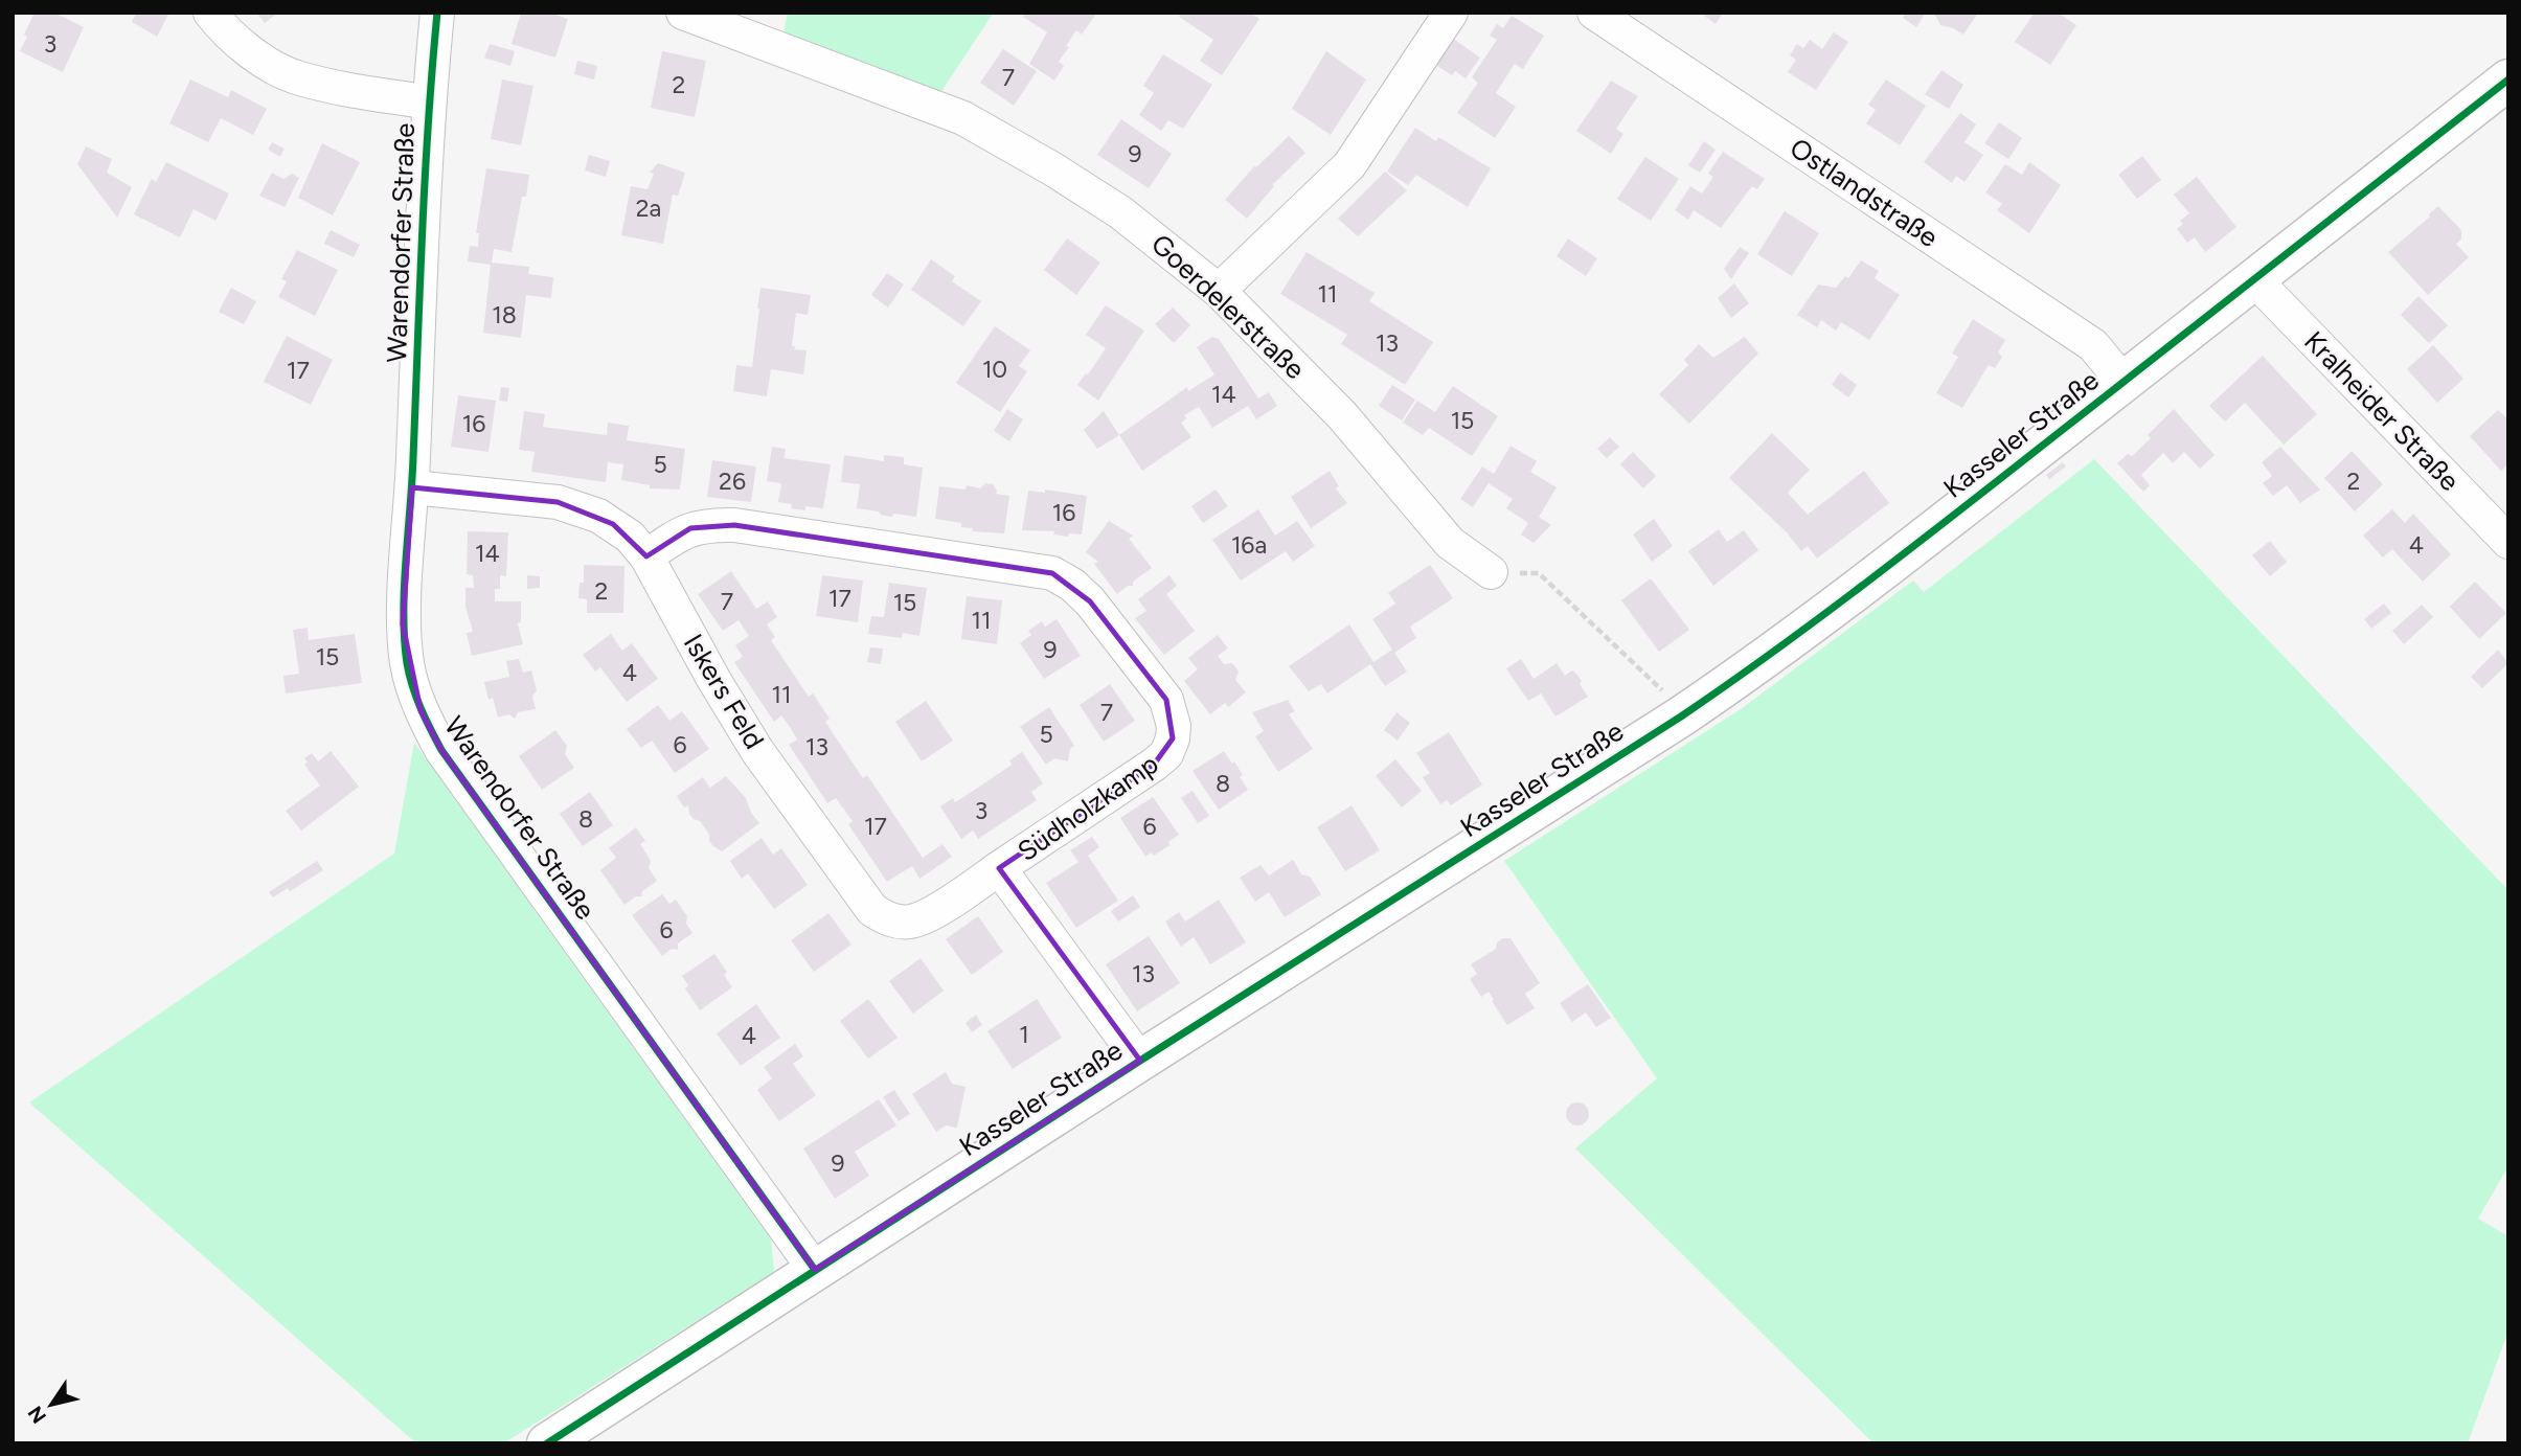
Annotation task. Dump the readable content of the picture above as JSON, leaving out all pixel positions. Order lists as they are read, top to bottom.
{
  "streets": {
    "street": [
      "Ostlandstraße",
      "Warendorfer Straße",
      "Goerdelerstraße",
      "Kralheider Straße",
      "Kasseler Straße",
      "Iskers Feld",
      "Südholzkamp"
    ]
  },
  "crossings": [
    ["Ostlandstraße", "Kasseler Straße"],
    ["Warendorfer Straße", "Kasseler Straße"],
    ["Warendorfer Straße", "Iskers Feld"],
    ["Kralheider Straße", "Kasseler Straße"],
    ["Kasseler Straße", "Südholzkamp"],
    ["Iskers Feld", "Südholzkamp"]
  ],
  "house_numbers": [
    "3",
    "7",
    "2",
    "9",
    "2a",
    "11",
    "18",
    "13",
    "10",
    "17",
    "14",
    "15",
    "16",
    "5",
    "26",
    "2",
    "16",
    "16a",
    "4",
    "14",
    "2",
    "17",
    "7",
    "15",
    "11",
    "9",
    "15",
    "4",
    "11",
    "7",
    "5",
    "6",
    "13",
    "8",
    "3",
    "8",
    "17",
    "6",
    "6",
    "13",
    "1",
    "4",
    "9"
  ],
  "north": "bottom left"
}
